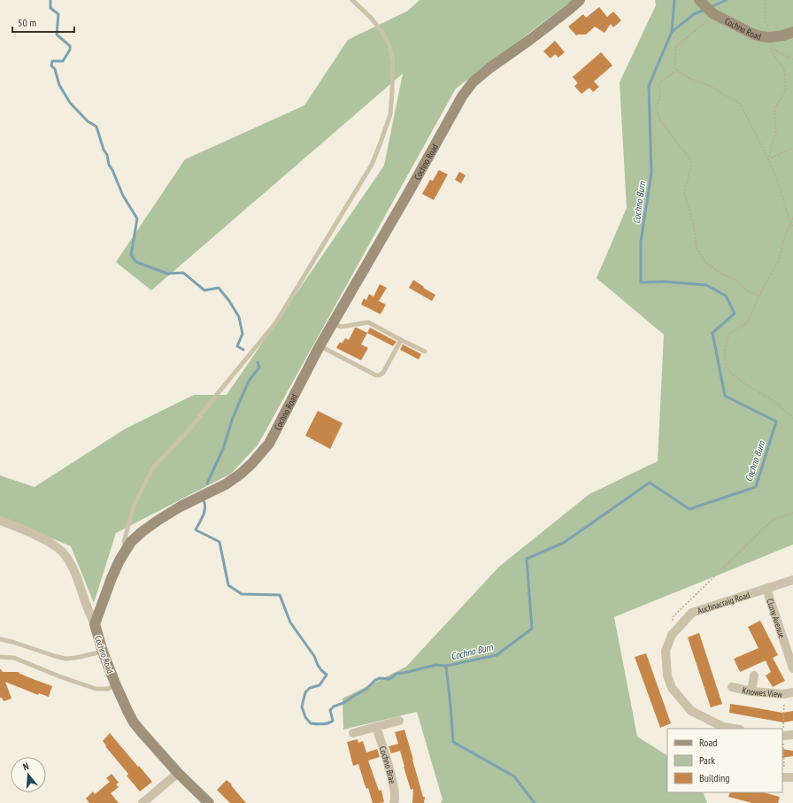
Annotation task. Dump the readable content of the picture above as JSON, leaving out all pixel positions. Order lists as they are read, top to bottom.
{
  "streets": {
    "street": [
      "Cochno Road",
      "Auchnacraig Road",
      "Cluny Avenue",
      "Knowes View",
      "Cochno Brae"
    ]
  },
  "crossings": [
    ["Auchnacraig Road", "Cluny Avenue"]
  ],
  "water": ["Cochno Burn"],
  "legend": ["Road", "Park", "Building"],
  "scale_bar": "50 m",
  "north": "top"
}
